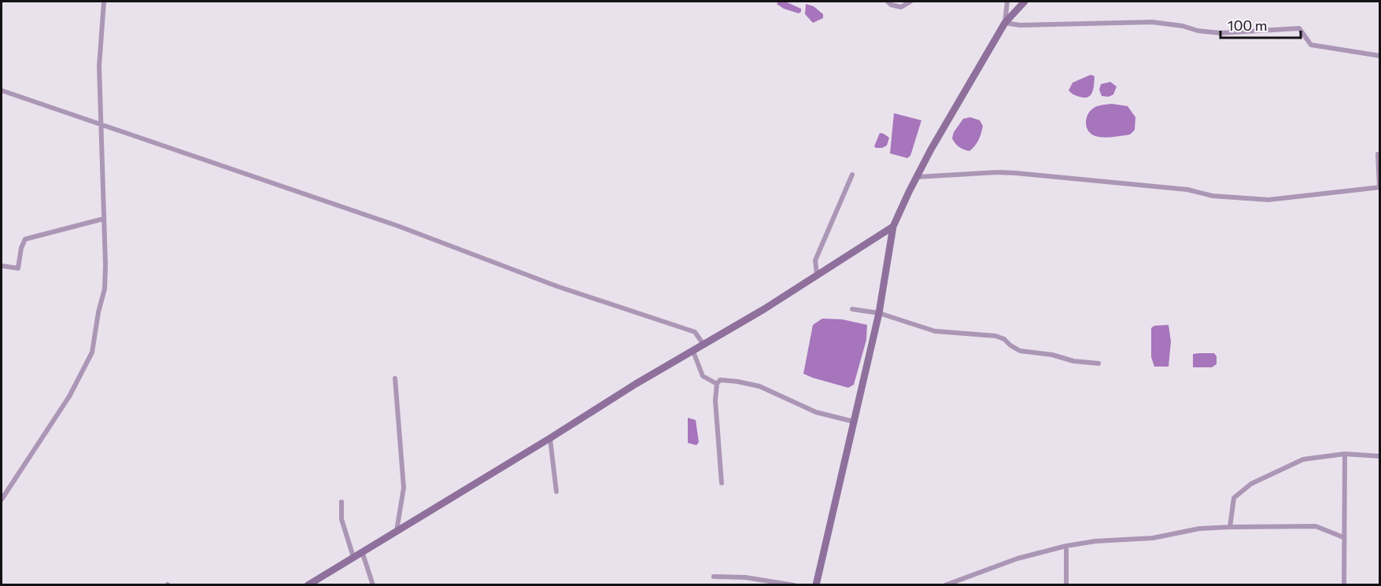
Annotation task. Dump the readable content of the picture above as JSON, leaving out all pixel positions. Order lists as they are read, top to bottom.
{
  "scale_bar": "100 m"
}
